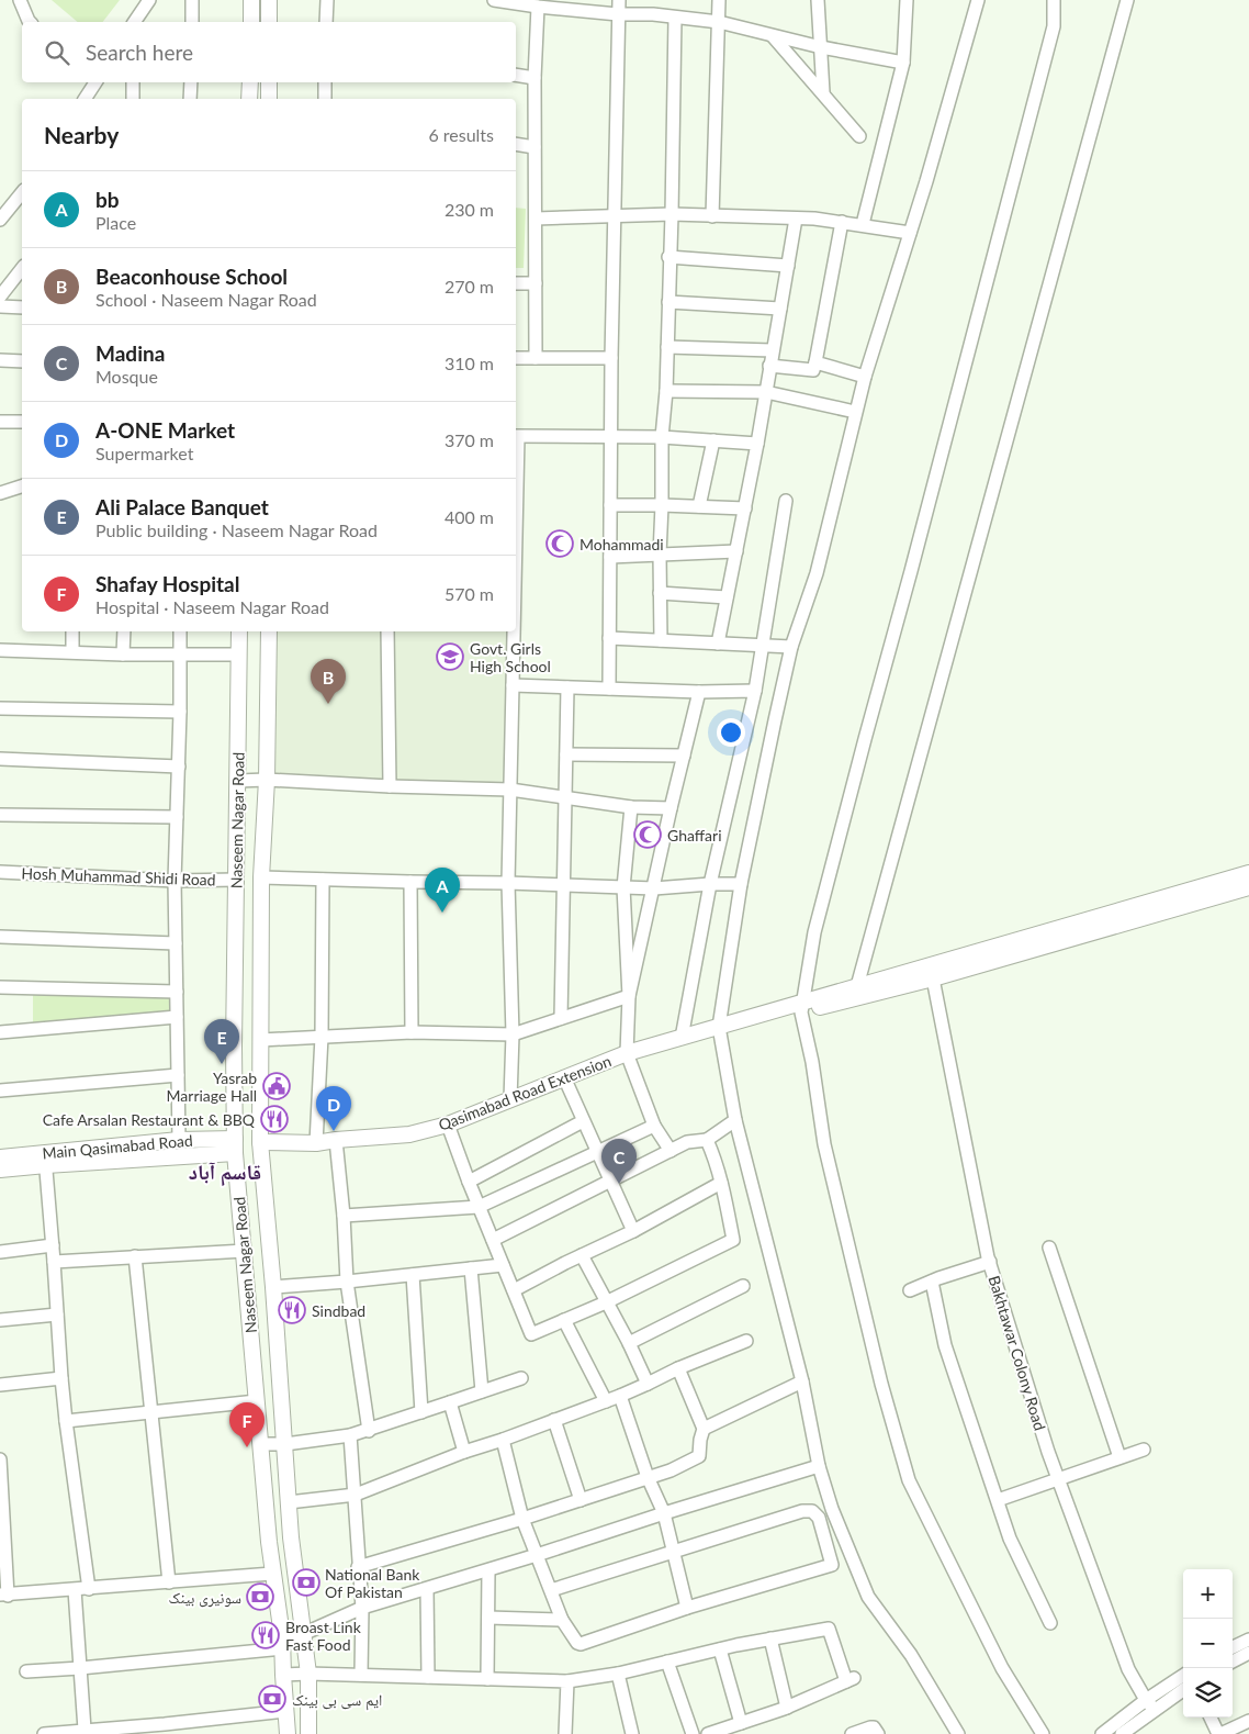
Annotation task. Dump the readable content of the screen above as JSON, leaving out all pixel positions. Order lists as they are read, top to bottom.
{
  "streets": {
    "main road": ["Naseem Nagar Road", "Qasimabad Road Extension", "Main Qasimabad Road"],
    "street": ["Hosh Muhammad Shidi Road", "Bakhtawar Colony Road"]
  },
  "crossings": [
    ["Naseem Nagar Road", "Hosh Muhammad Shidi Road"],
    ["Naseem Nagar Road", "Qasimabad Road Extension"],
    ["Naseem Nagar Road", "Main Qasimabad Road"]
  ],
  "districts": ["قاسم آباد"],
  "places": {
    "mosque": ["Mohammadi", "Ghaffari"],
    "school or university": ["Govt. Girls High School"],
    "public building": ["Yasrab Marriage Hall"],
    "restaurant": ["Cafe Arsalan Restaurant & BBQ", "Sindbad", "Broast Link Fast Food"],
    "bank": ["National Bank Of Pakistan", "سونیری بینک", "ایم سی بی بینک"]
  },
  "page": {
    "search": "Search here",
    "heading": ["Nearby", "6 results"],
    "list": [
      {
        "mark": "A",
        "name": "bb",
        "note": "Place",
        "value": "230 m"
      },
      {
        "mark": "B",
        "name": "Beaconhouse School",
        "note": "School · Naseem Nagar Road",
        "value": "270 m"
      },
      {
        "mark": "C",
        "name": "Madina",
        "note": "Mosque",
        "value": "310 m"
      },
      {
        "mark": "D",
        "name": "A-ONE Market",
        "note": "Supermarket",
        "value": "370 m"
      },
      {
        "mark": "E",
        "name": "Ali Palace Banquet",
        "note": "Public building · Naseem Nagar Road",
        "value": "400 m"
      },
      {
        "mark": "F",
        "name": "Shafay Hospital",
        "note": "Hospital · Naseem Nagar Road",
        "value": "570 m"
      }
    ],
    "pins": [
      "B",
      "A",
      "E",
      "D",
      "C",
      "F"
    ],
    "map_buttons": ["+", "−"]
  }
}
